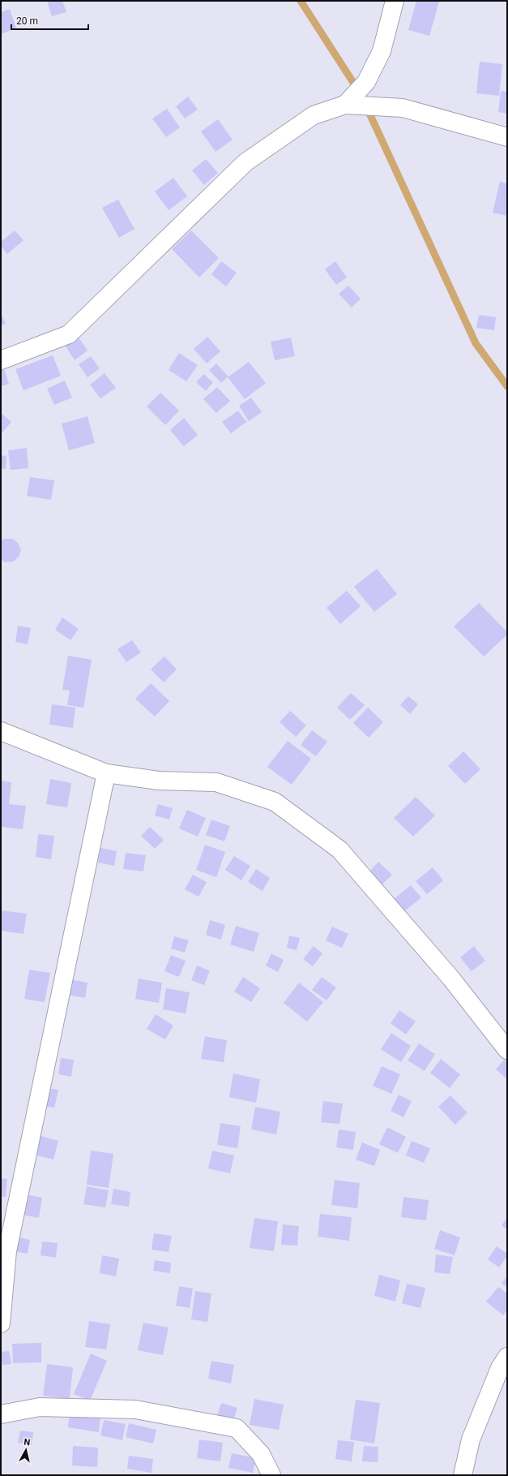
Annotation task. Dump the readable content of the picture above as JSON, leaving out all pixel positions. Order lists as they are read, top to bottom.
{
  "scale_bar": "20 m",
  "north": "top"
}
